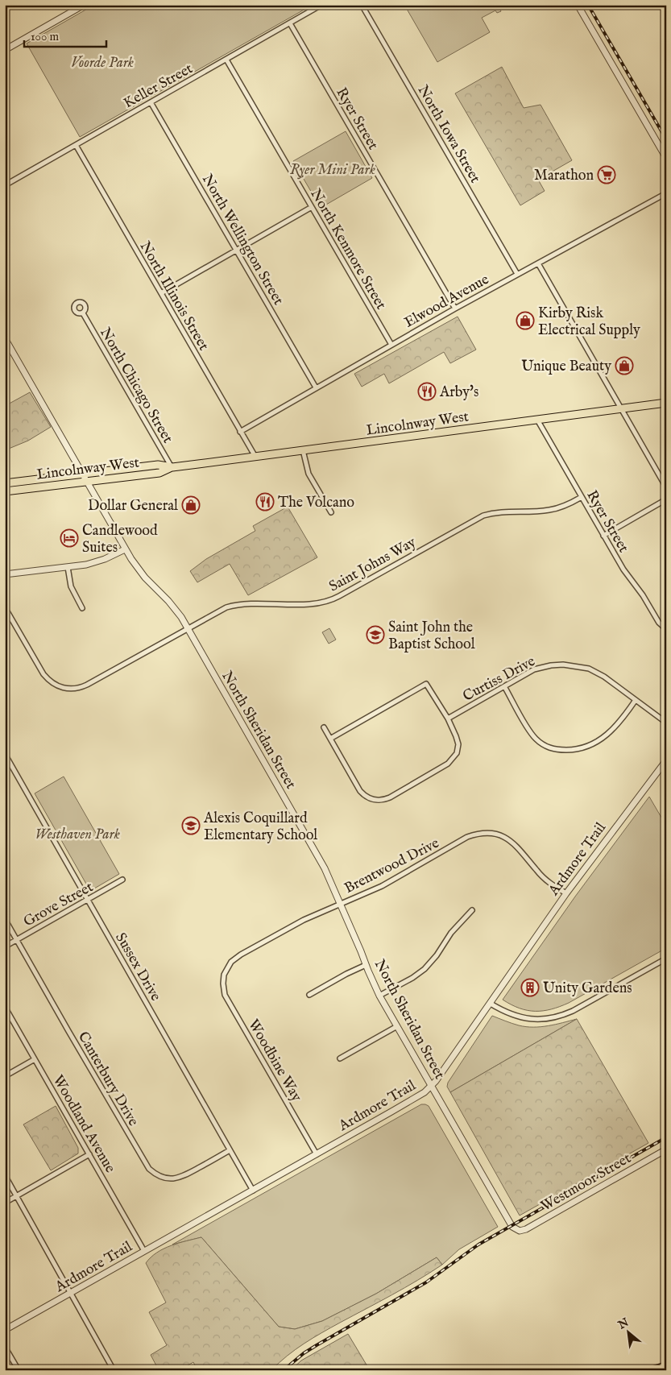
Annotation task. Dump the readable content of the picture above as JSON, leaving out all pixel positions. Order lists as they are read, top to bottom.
{
  "streets": {
    "main road": ["Lincolnway West"],
    "street": [
      "Keller Street",
      "Ryer Street",
      "North Iowa Street",
      "North Wellington Street",
      "North Kenmore Street",
      "North Illinois Street",
      "Elwood Avenue",
      "North Chicago Street",
      "Saint Johns Way",
      "Curtiss Drive",
      "North Sheridan Street",
      "Ardmore Trail",
      "Brentwood Drive",
      "Grove Street",
      "Sussex Drive",
      "Woodbine Way",
      "Canterbury Drive",
      "Woodland Avenue",
      "Westmoor Street"
    ]
  },
  "crossings": [
    ["Keller Street", "Ryer Street"],
    ["Keller Street", "North Wellington Street"],
    ["Keller Street", "North Kenmore Street"],
    ["Keller Street", "North Illinois Street"],
    ["Ryer Street", "Elwood Avenue"],
    ["Ryer Street", "Lincolnway West"],
    ["Ryer Street", "Saint Johns Way"],
    ["North Iowa Street", "Elwood Avenue"],
    ["North Wellington Street", "Elwood Avenue"],
    ["North Kenmore Street", "Elwood Avenue"],
    ["North Illinois Street", "Elwood Avenue"],
    ["North Illinois Street", "Lincolnway West"],
    ["North Chicago Street", "Lincolnway West"],
    ["Lincolnway West", "North Sheridan Street"],
    ["Saint Johns Way", "North Sheridan Street"],
    ["North Sheridan Street", "Ardmore Trail"],
    ["North Sheridan Street", "Brentwood Drive"],
    ["North Sheridan Street", "Westmoor Street"],
    ["Ardmore Trail", "Brentwood Drive"],
    ["Ardmore Trail", "Sussex Drive"],
    ["Ardmore Trail", "Woodbine Way"],
    ["Ardmore Trail", "Woodland Avenue"],
    ["Brentwood Drive", "Woodbine Way"],
    ["Grove Street", "Sussex Drive"],
    ["Grove Street", "Canterbury Drive"],
    ["Sussex Drive", "Canterbury Drive"]
  ],
  "parks": ["Voorde Park", "Ryer Mini Park", "Westhaven Park"],
  "places": {
    "supermarket": ["Marathon"],
    "shop": ["Kirby Risk Electrical Supply", "Unique Beauty", "Dollar General"],
    "restaurant": ["Arby's", "The Volcano"],
    "hotel": ["Candlewood Suites"],
    "school or university": ["Saint John the Baptist School", "Alexis Coquillard Elementary School"],
    "building": ["Unity Gardens"]
  },
  "scale_bar": "100 m",
  "north": "top left"
}
